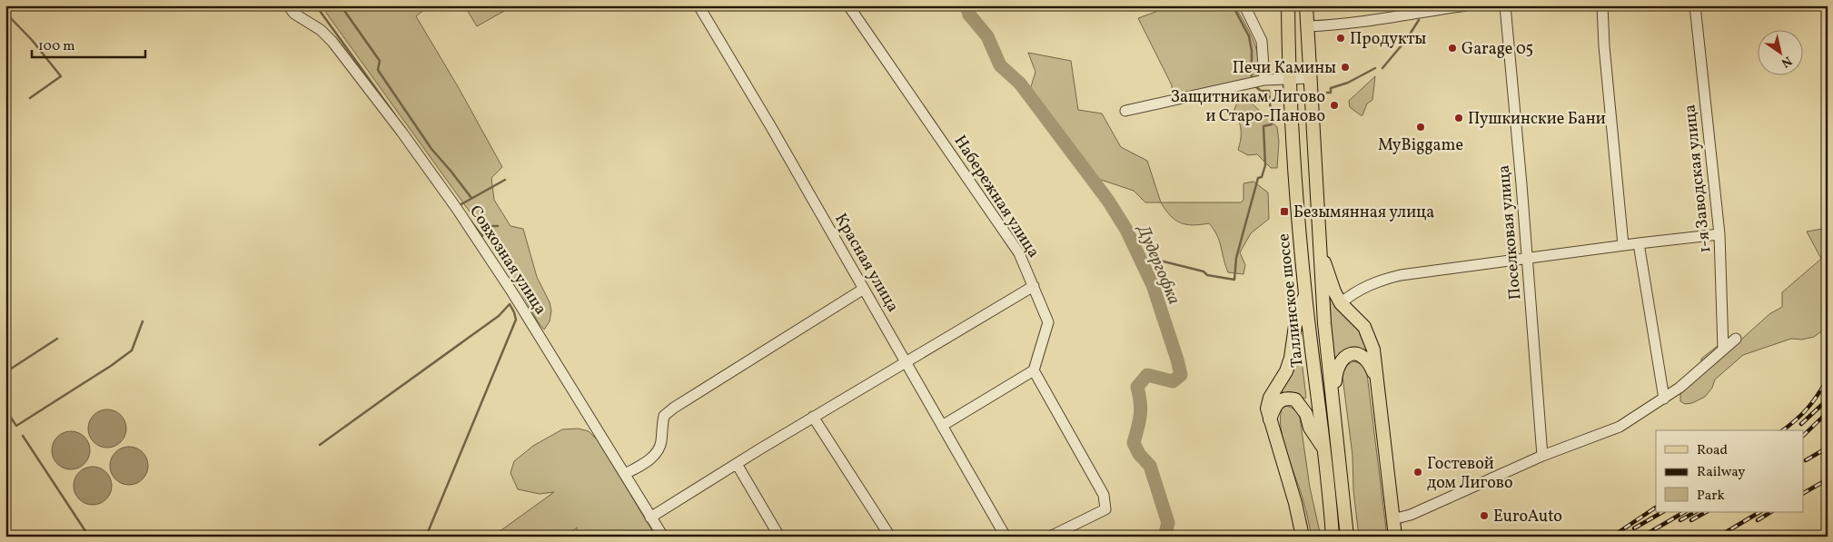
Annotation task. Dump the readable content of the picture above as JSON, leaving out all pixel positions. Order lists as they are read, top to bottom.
{
  "streets": {
    "main road": ["Таллинское шоссе"],
    "street": [
      "1-я Заводская улица",
      "Набережная улица",
      "Поселковая улица",
      "Совхозная улица",
      "Красная улица"
    ]
  },
  "water": ["Дудергофка"],
  "places": {
    "other": [
      "Продукты",
      "Garage 05",
      "Печи Камины",
      "Защитникам Лигово и Старо-Паново",
      "Пушкинские Бани",
      "MyBiggame",
      "Гостевой дом Лигово",
      "EuroAuto"
    ],
    "transit": ["Безымянная улица"]
  },
  "legend": ["Road", "Railway", "Park"],
  "scale_bar": "100 m",
  "north": "bottom right"
}
